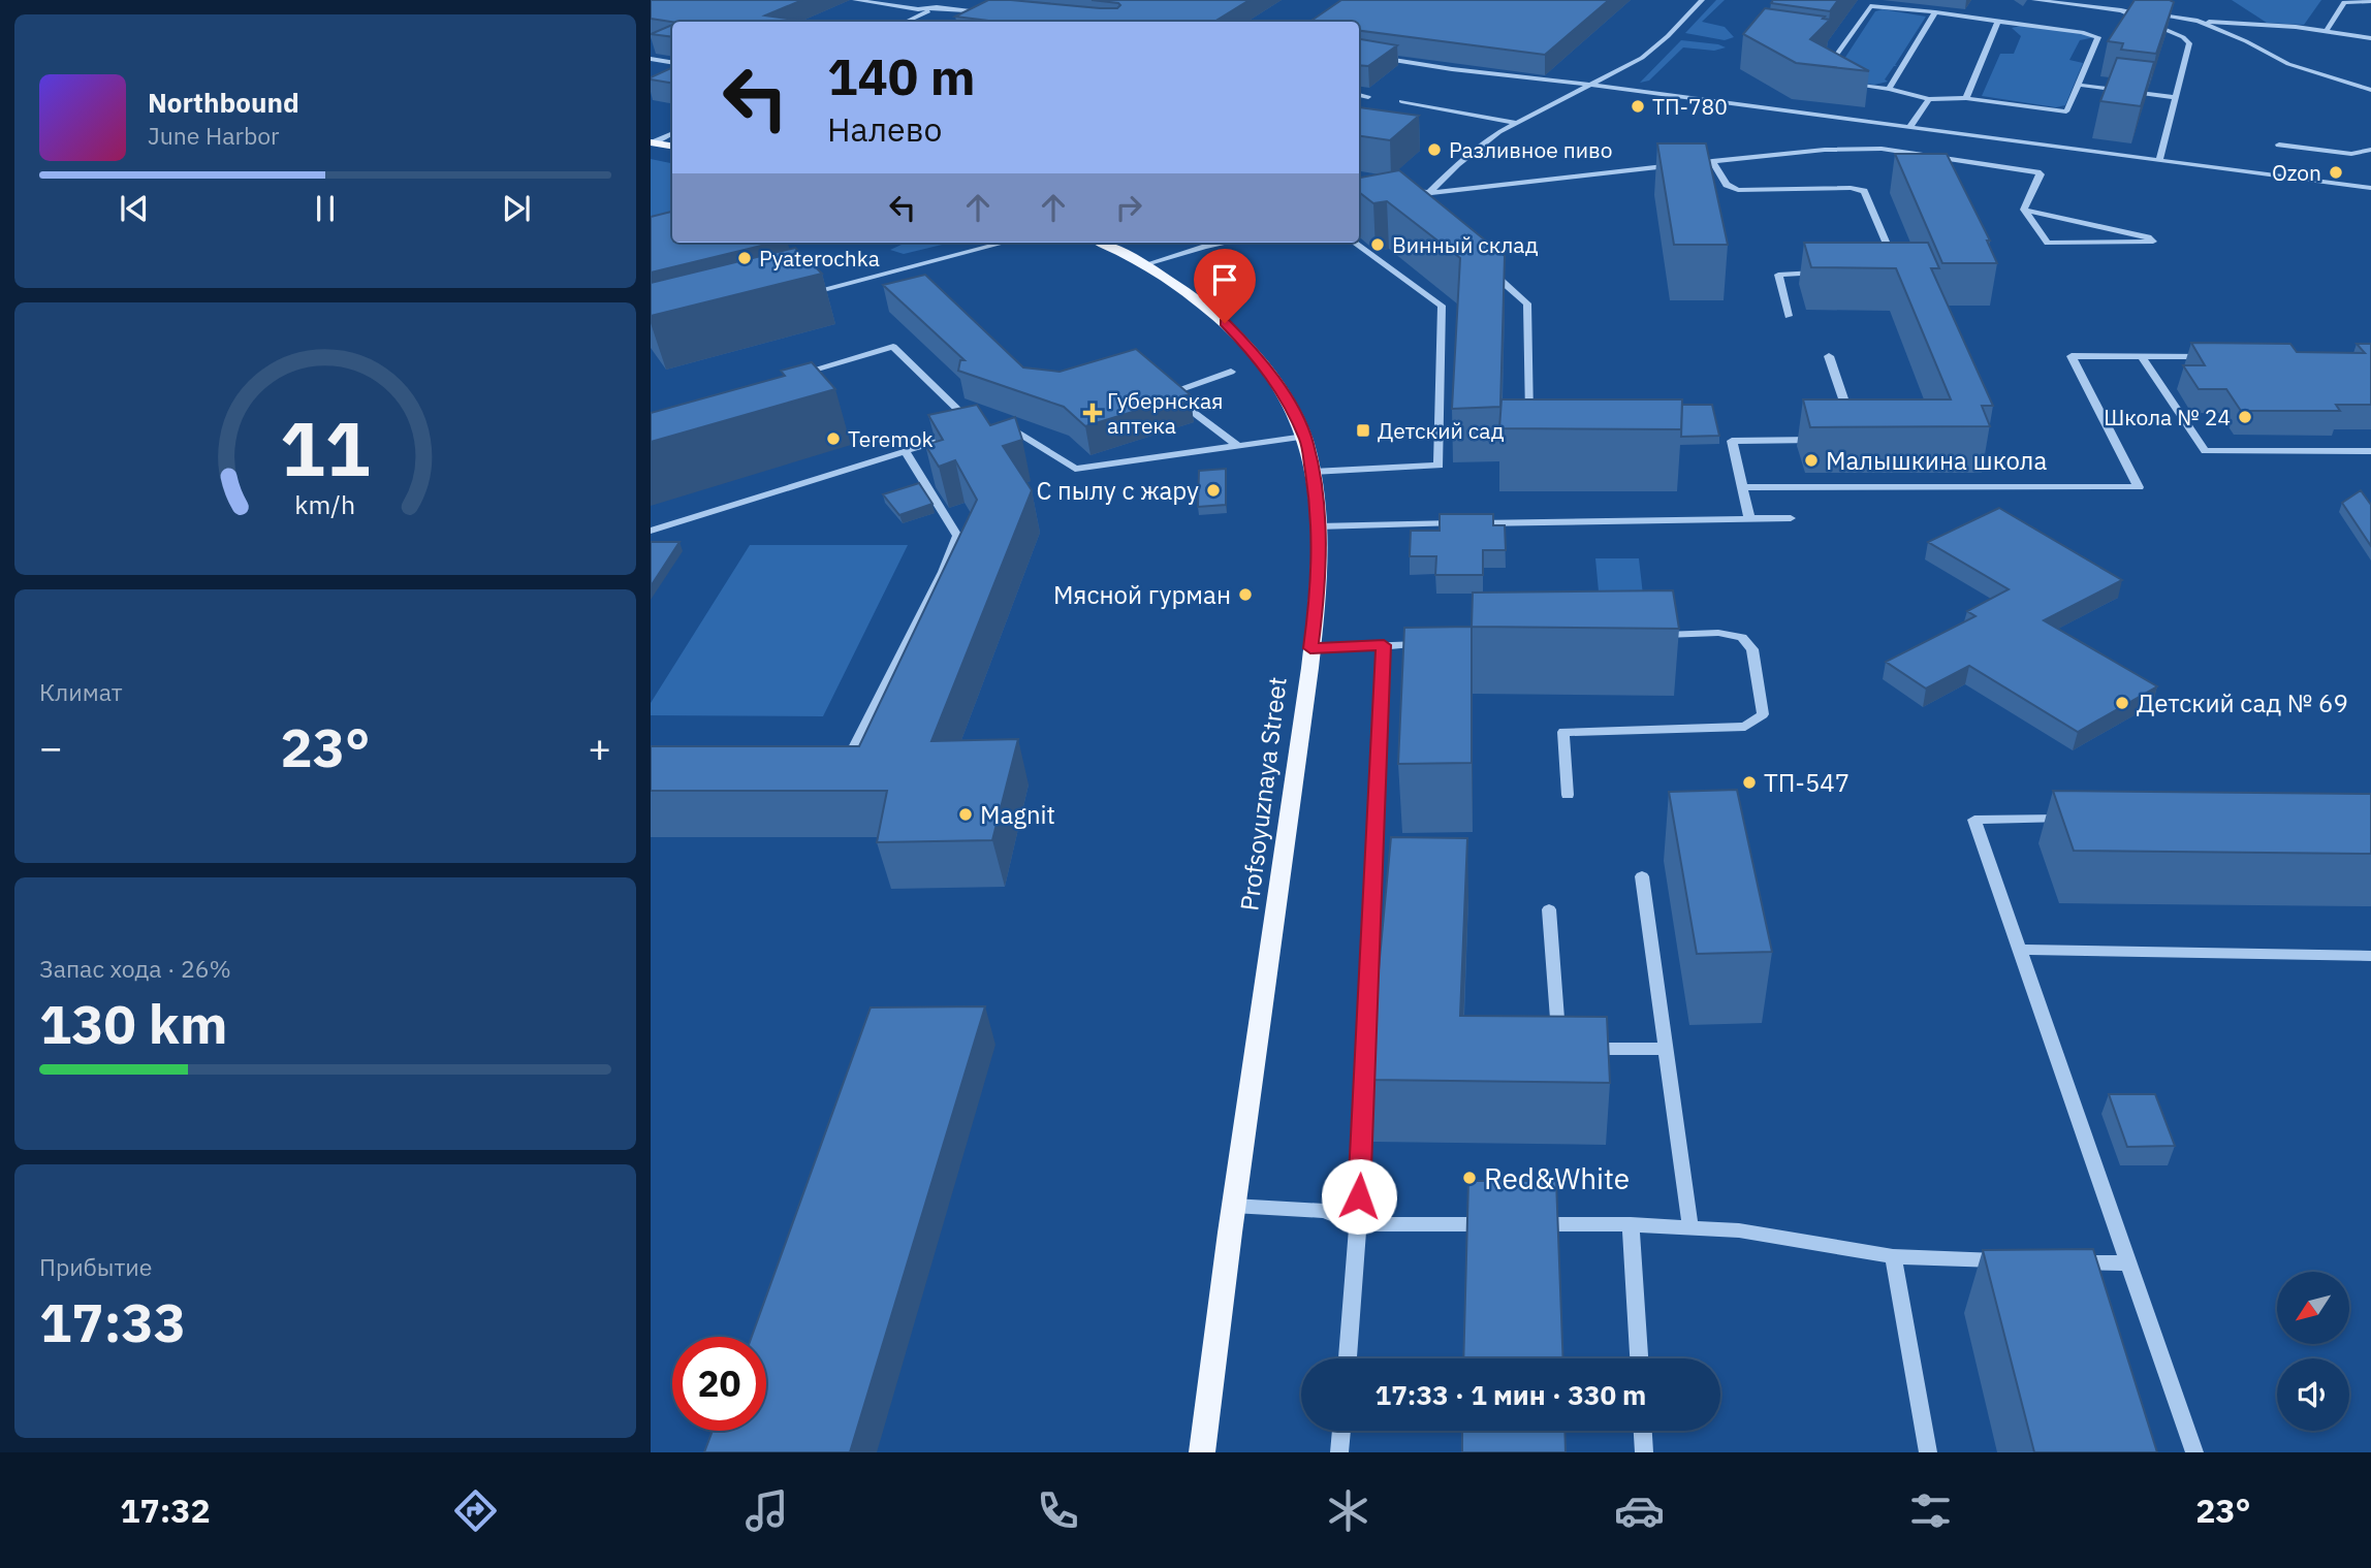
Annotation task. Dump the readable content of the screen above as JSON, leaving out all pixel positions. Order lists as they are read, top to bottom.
{
  "streets": {
    "main road": ["Profsoyuznaya Street"]
  },
  "places": {
    "other": [
      "ТП-780",
      "Разливное пиво",
      "Ozon",
      "Винный склад",
      "Pyaterochka",
      "Школа № 24",
      "Teremok",
      "Малышкина школа",
      "С пылу с жару",
      "Мясной гурман",
      "Детский сад № 69",
      "ТП-547",
      "Magnit",
      "Red&White"
    ],
    "health": ["Губернская аптека"],
    "transit": ["Детский сад"]
  },
  "north": "bottom left",
  "page": {
    "turn": ["140 m", "Налево"],
    "song": ["Northbound", "June Harbor"],
    "tile": [
      "Климат",
      ["Запас хода · 26%", "130 km"],
      ["Прибытие", "17:33"]
    ],
    "heat": ["−", "23°", "+"],
    "limit": "20",
    "trip": "17:33 · 1 мин · 330 m",
    "tabs": ["17:32", "23°"],
    "gauge": ["11", "km/h"]
  }
}
